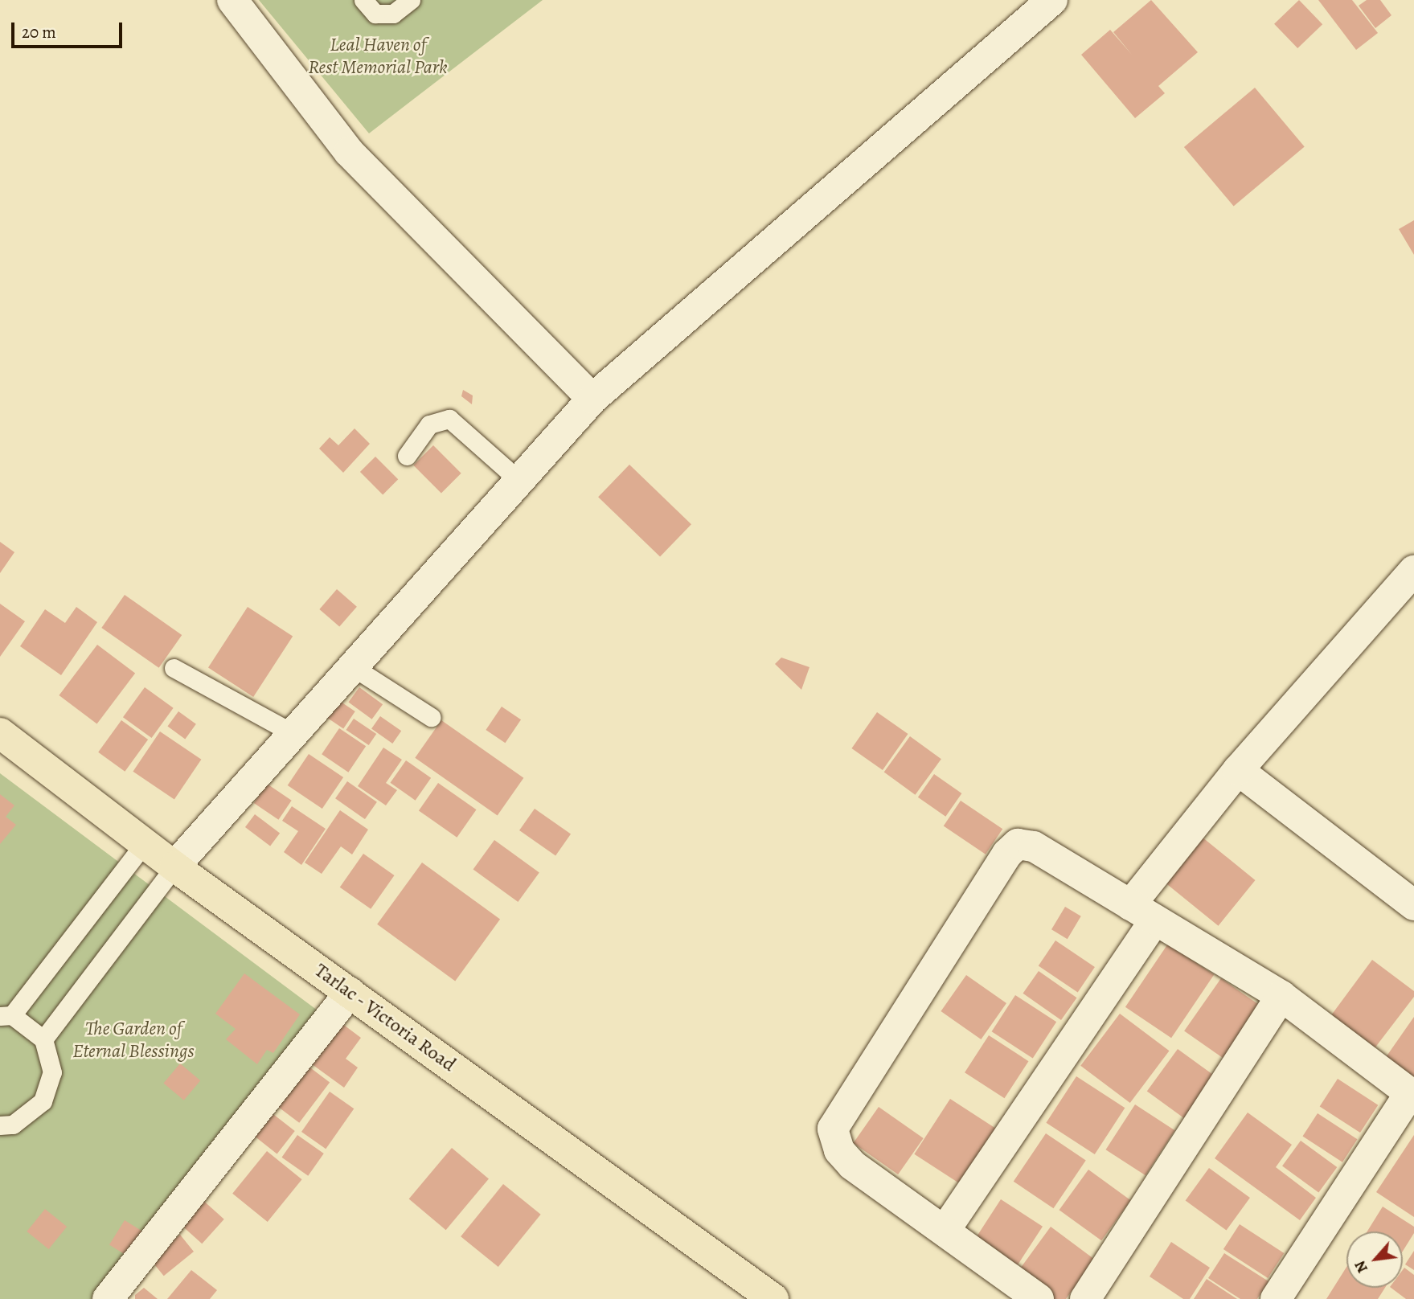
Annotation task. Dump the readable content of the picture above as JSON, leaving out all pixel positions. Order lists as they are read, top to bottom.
{
  "streets": {
    "main road": ["Tarlac - Victoria Road"]
  },
  "parks": ["Leal Haven of Rest Memorial Park", "The Garden of Eternal Blessings"],
  "scale_bar": "20 m",
  "north": "bottom left"
}
